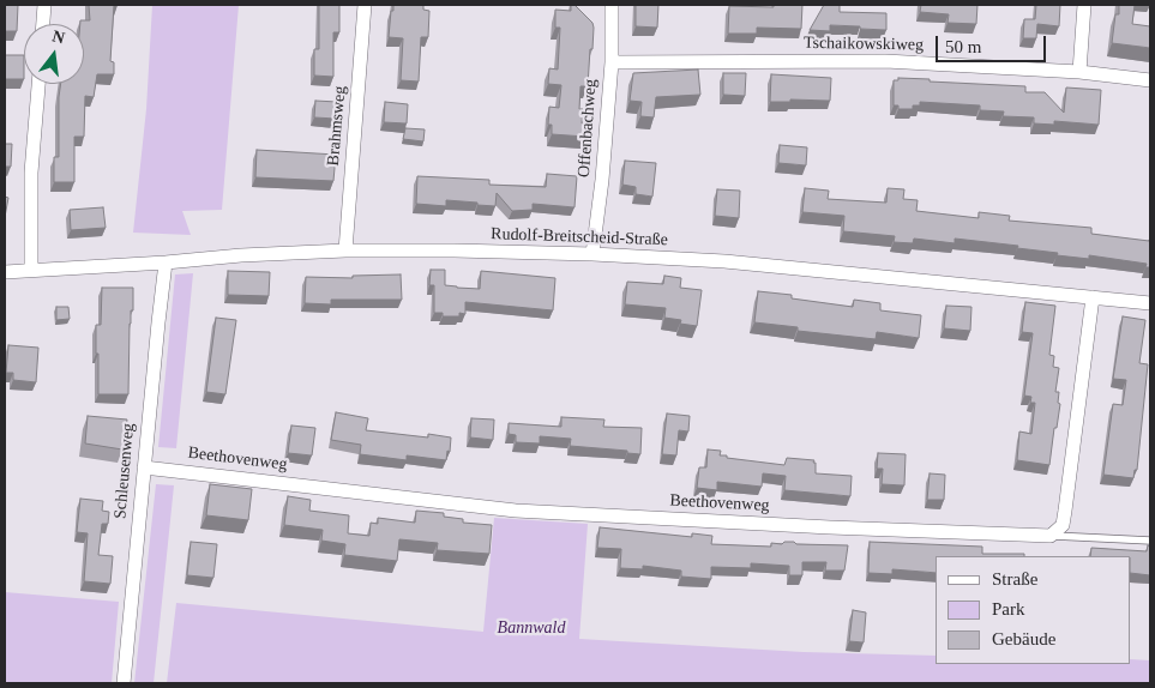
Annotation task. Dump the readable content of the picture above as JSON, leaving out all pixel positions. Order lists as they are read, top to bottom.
{
  "streets": {
    "street": [
      "Tschaikowskiweg",
      "Brahmsweg",
      "Offenbachweg",
      "Rudolf-Breitscheid-Straße",
      "Beethovenweg",
      "Schleusenweg"
    ]
  },
  "crossings": [
    ["Tschaikowskiweg", "Offenbachweg"],
    ["Brahmsweg", "Rudolf-Breitscheid-Straße"],
    ["Offenbachweg", "Rudolf-Breitscheid-Straße"],
    ["Rudolf-Breitscheid-Straße", "Schleusenweg"],
    ["Beethovenweg", "Schleusenweg"]
  ],
  "parks": ["Bannwald"],
  "legend": ["Straße", "Park", "Gebäude"],
  "scale_bar": "50 m",
  "north": "top"
}
